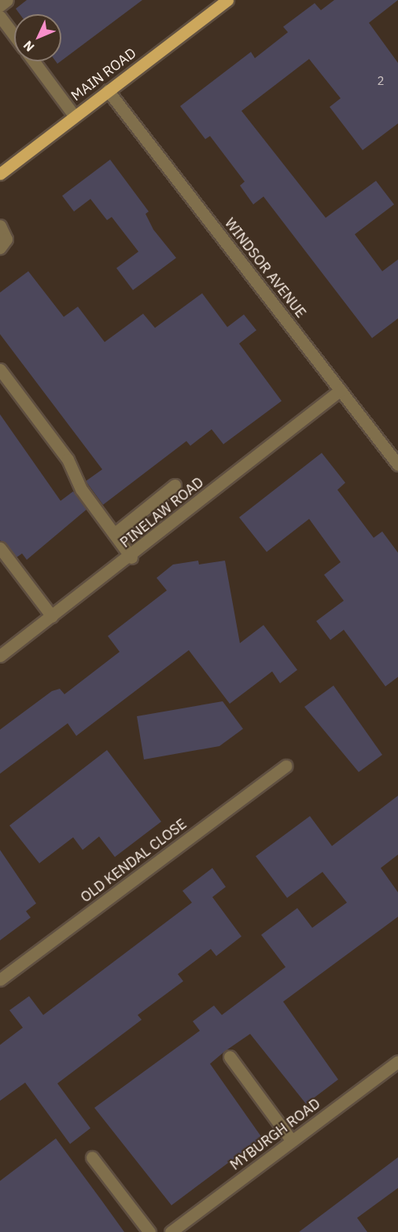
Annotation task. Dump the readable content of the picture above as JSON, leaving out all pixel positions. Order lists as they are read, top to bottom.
{
  "streets": {
    "main road": ["MAIN ROAD"],
    "street": [
      "WINDSOR AVENUE",
      "PINELAW ROAD",
      "OLD KENDAL CLOSE",
      "MYBURGH ROAD"
    ]
  },
  "crossings": [
    ["MAIN ROAD", "WINDSOR AVENUE"],
    ["WINDSOR AVENUE", "PINELAW ROAD"]
  ],
  "house_numbers": ["2"],
  "north": "bottom left"
}
